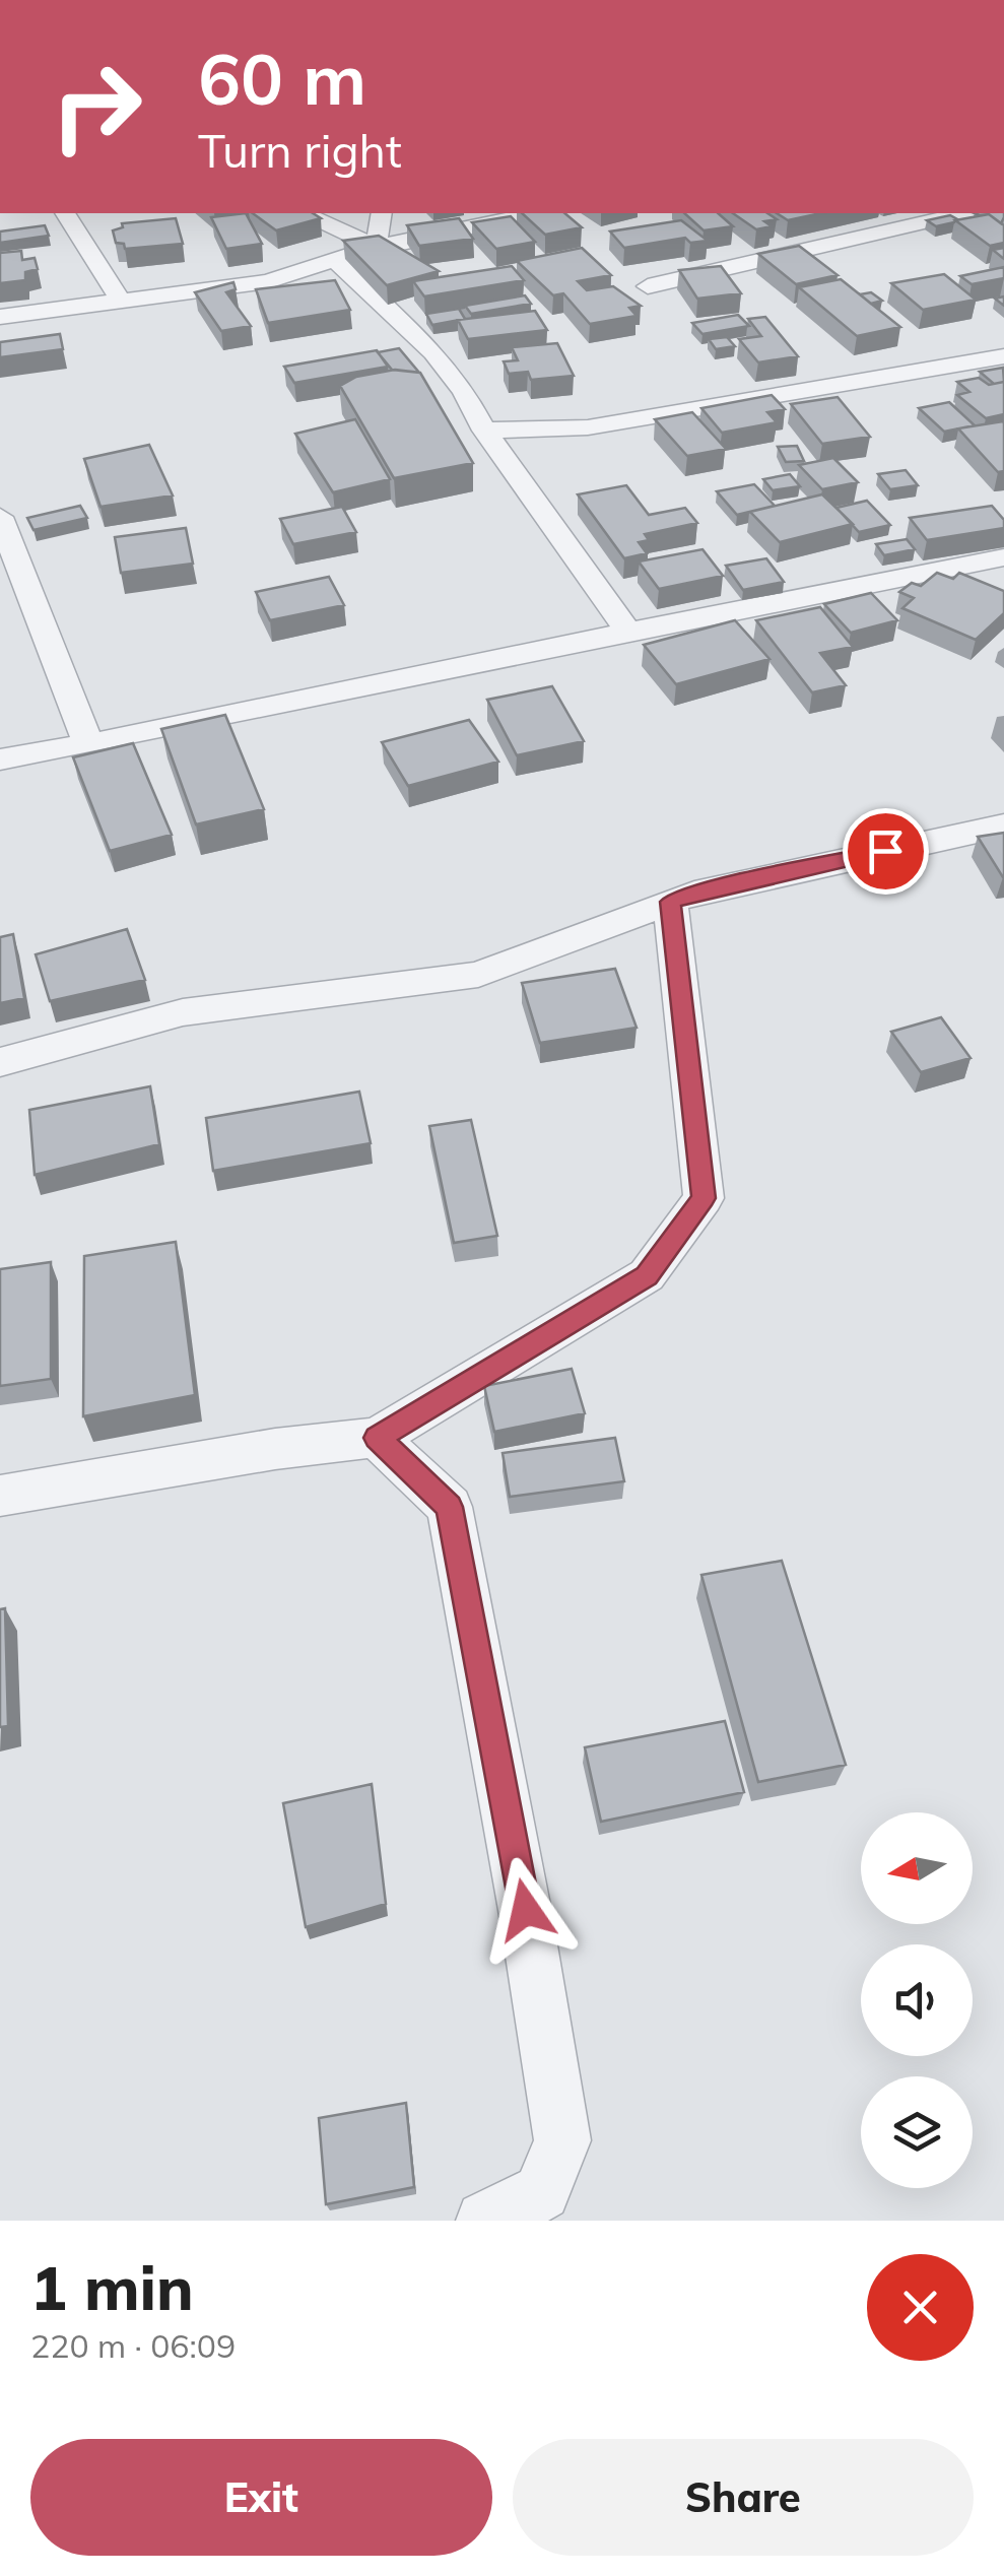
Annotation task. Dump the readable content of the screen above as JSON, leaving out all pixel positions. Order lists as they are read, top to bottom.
{
  "north": "left",
  "page": {
    "turn": ["60 m", "Turn right"],
    "heading": ["1 min", "220 m · 06:09"],
    "buttons": ["Exit", "Share"]
  }
}
